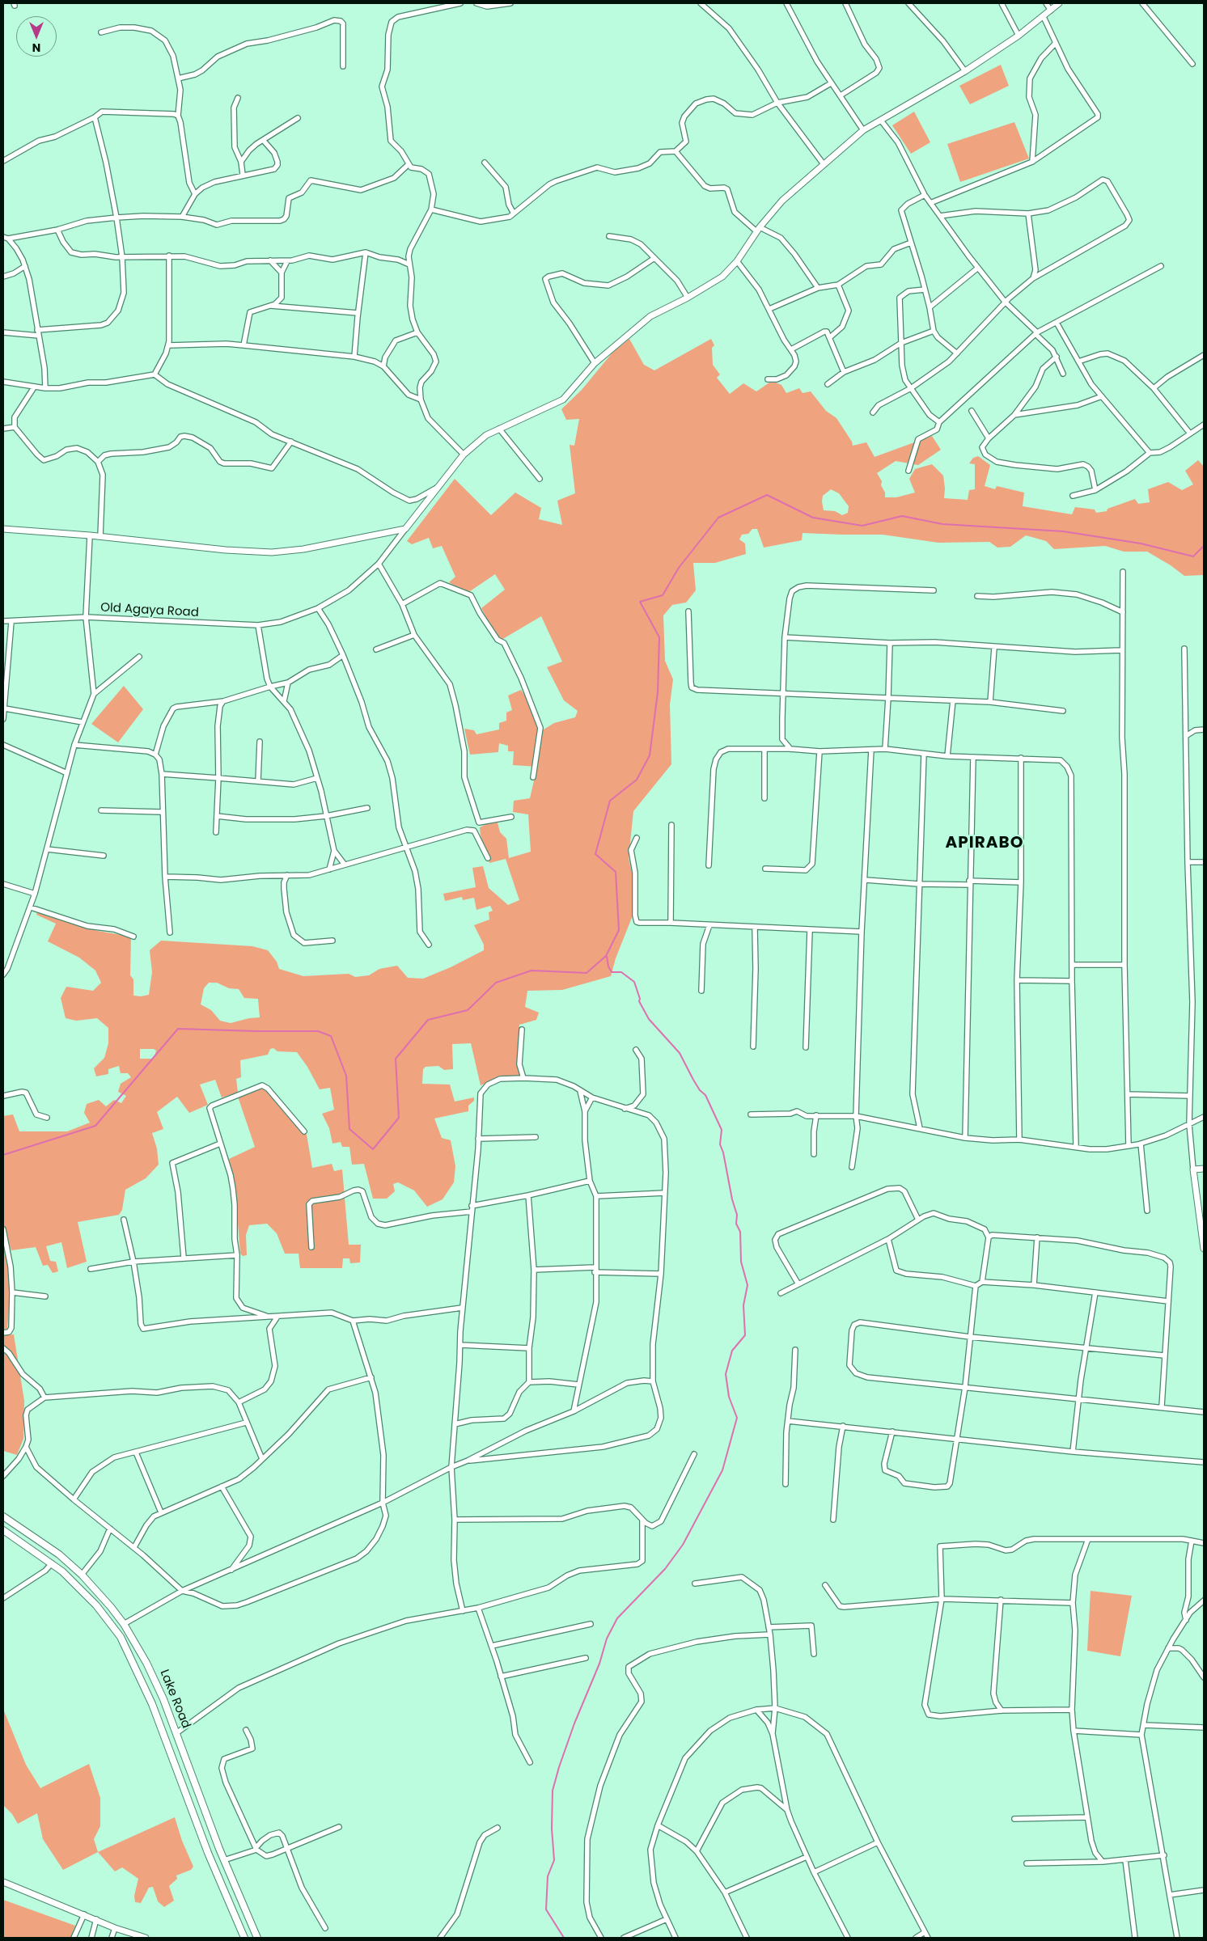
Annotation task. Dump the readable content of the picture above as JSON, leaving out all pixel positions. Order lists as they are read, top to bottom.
{
  "streets": {
    "main road": ["Lake Road"],
    "street": ["Old Agaya Road"]
  },
  "districts": ["APIRABO"],
  "north": "bottom"
}
